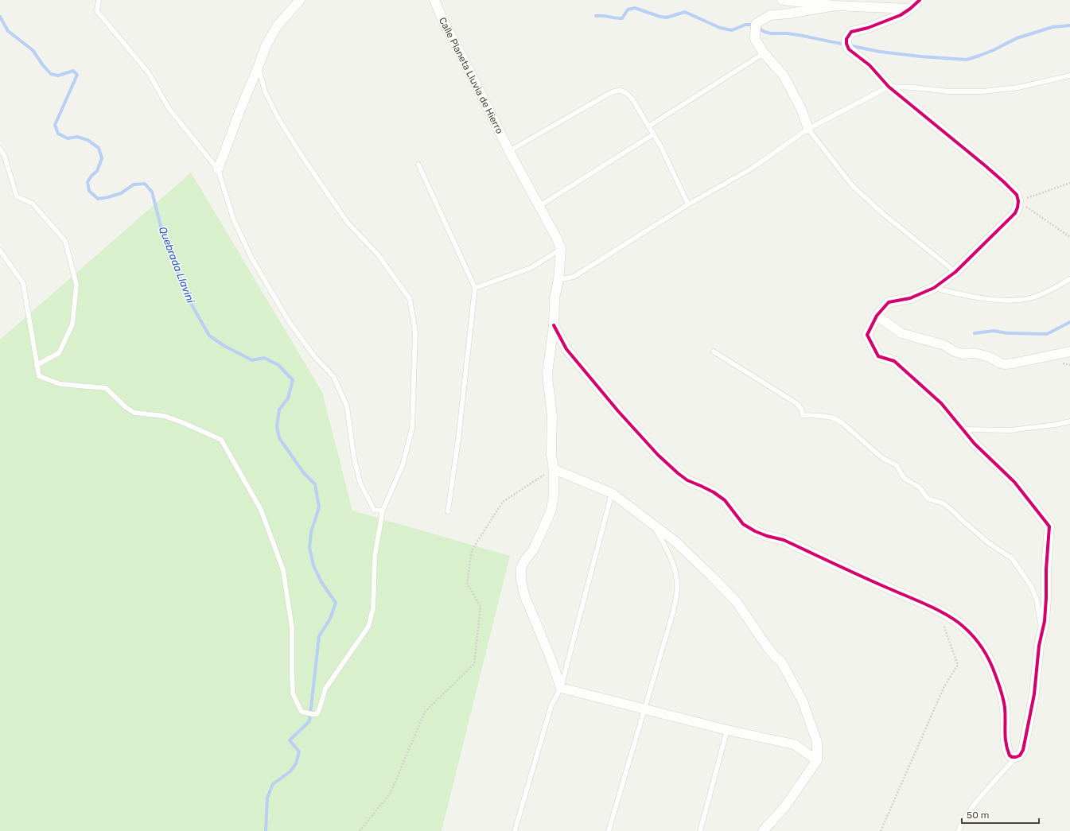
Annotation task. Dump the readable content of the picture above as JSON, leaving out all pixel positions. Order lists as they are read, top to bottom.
{
  "streets": {
    "street": ["Calle Planeta Lluvia de Hierro"]
  },
  "water": ["Quebrada Llavini"],
  "scale_bar": "50 m"
}
